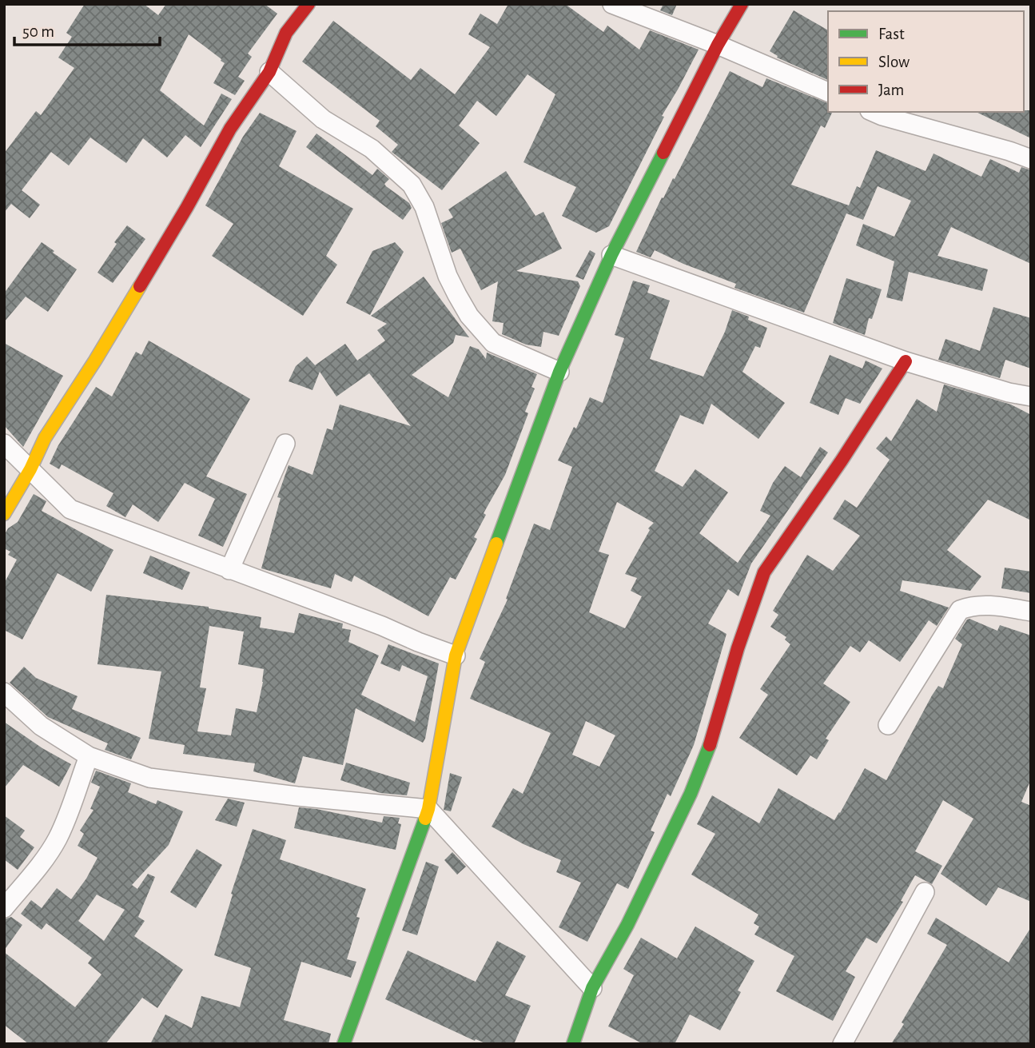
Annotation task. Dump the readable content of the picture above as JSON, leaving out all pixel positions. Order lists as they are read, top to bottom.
{
  "legend": ["Fast", "Slow", "Jam"],
  "scale_bar": "50 m"
}
